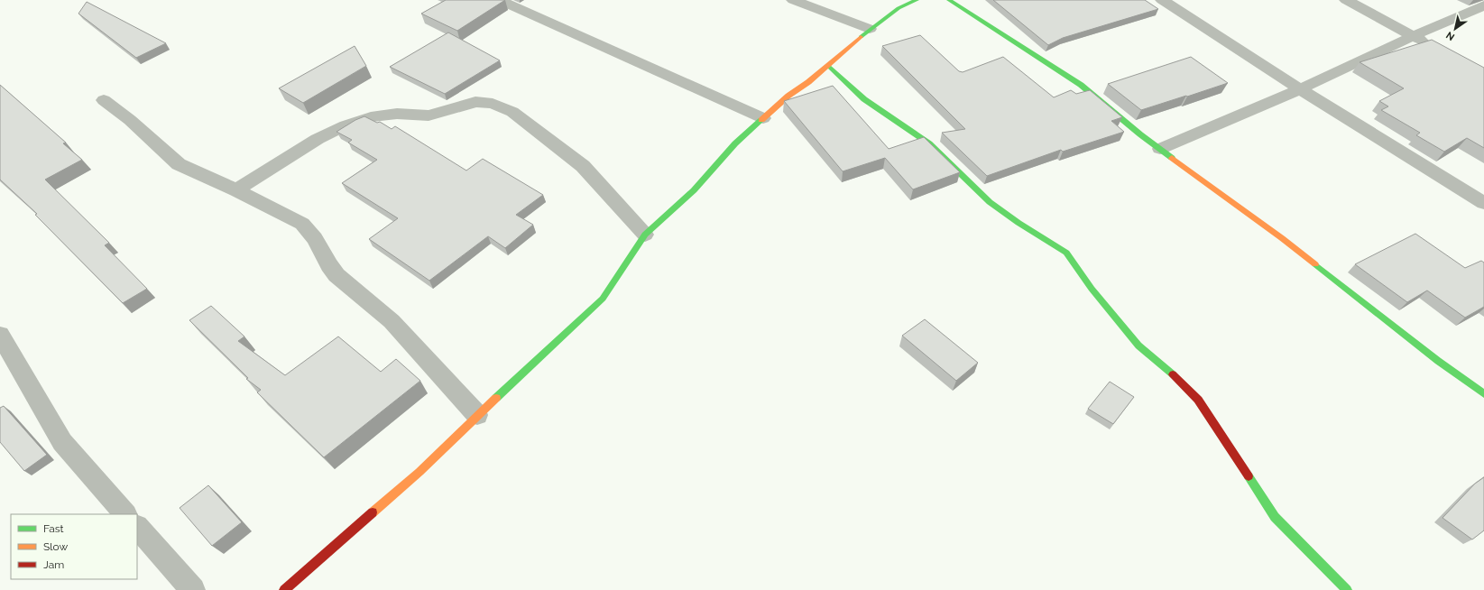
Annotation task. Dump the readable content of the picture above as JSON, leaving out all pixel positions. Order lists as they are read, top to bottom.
{
  "legend": ["Fast", "Slow", "Jam"],
  "north": "bottom left"
}
